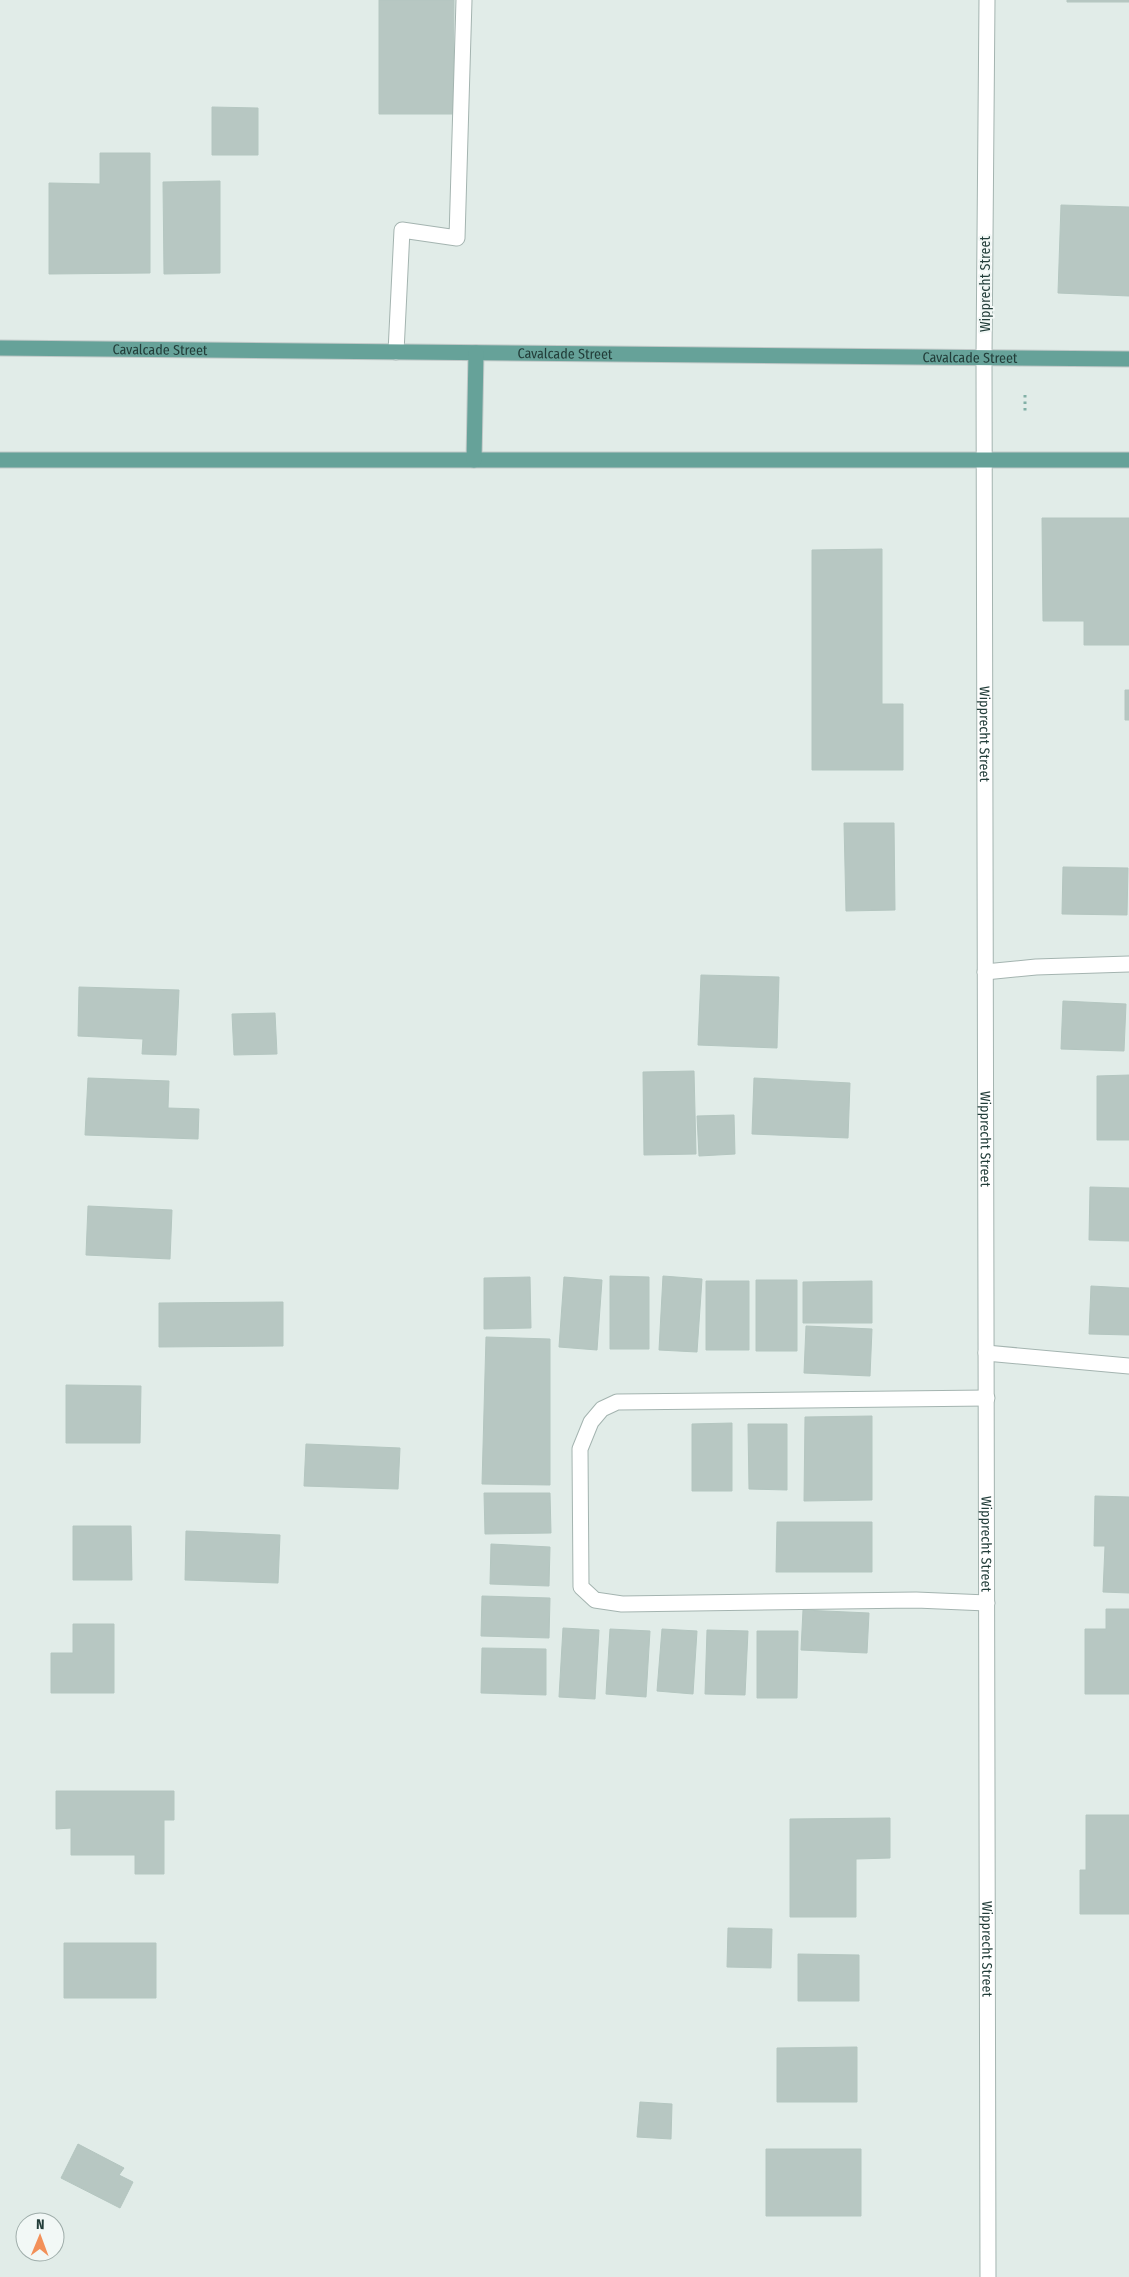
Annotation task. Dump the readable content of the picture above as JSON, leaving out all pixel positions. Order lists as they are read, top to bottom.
{
  "streets": {
    "main road": ["Cavalcade Street"],
    "street": ["Wipprecht Street"]
  },
  "crossings": [
    ["Wipprecht Street", "Cavalcade Street"]
  ],
  "north": "top"
}
